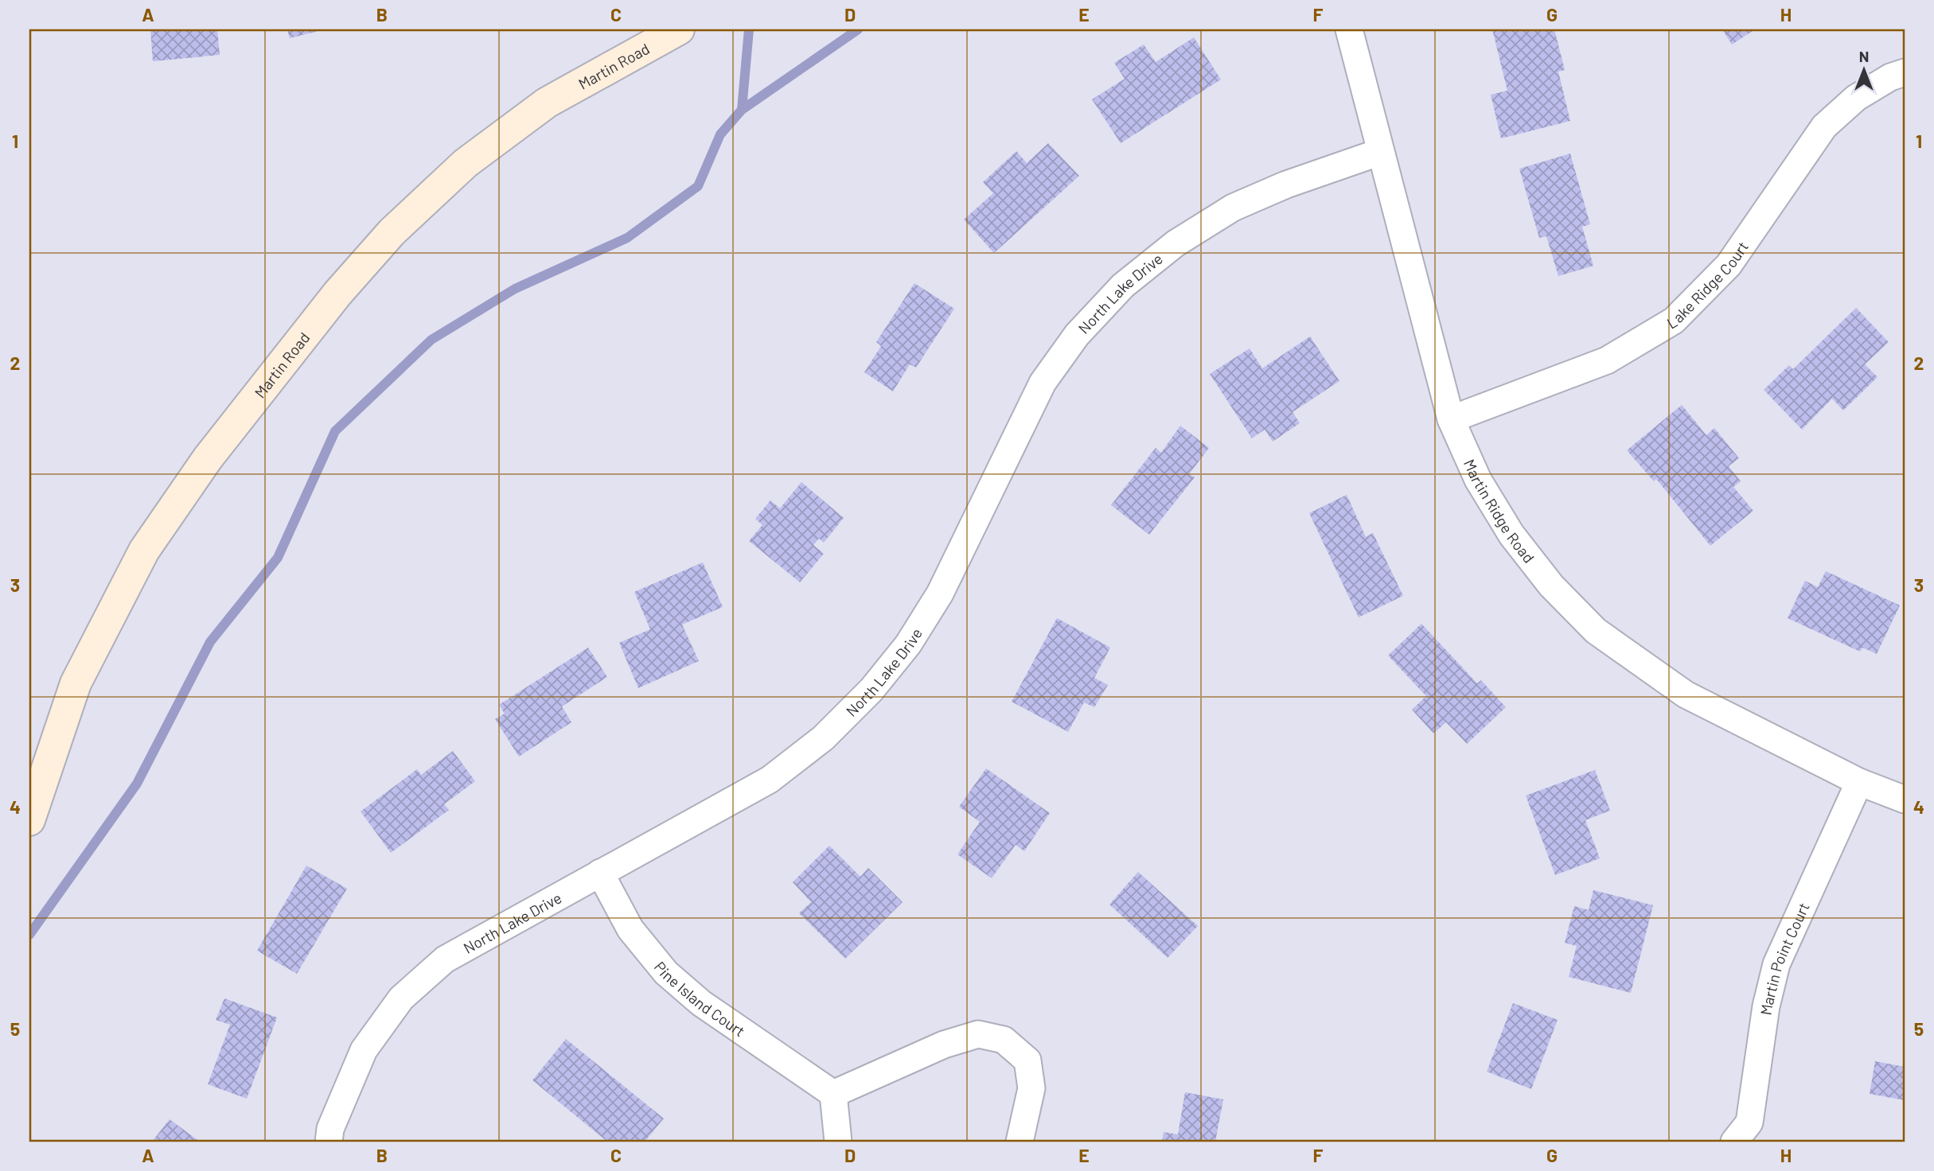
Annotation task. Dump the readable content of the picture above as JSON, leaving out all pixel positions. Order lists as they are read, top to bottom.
{
  "streets": {
    "street": [
      "Martin Road",
      "Lake Ridge Court",
      "North Lake Drive",
      "Martin Ridge Road",
      "Martin Point Court",
      "Pine Island Court"
    ]
  },
  "crossings": [
    ["Lake Ridge Court", "Martin Ridge Road"],
    ["North Lake Drive", "Martin Ridge Road"],
    ["North Lake Drive", "Pine Island Court"],
    ["Martin Ridge Road", "Martin Point Court"]
  ],
  "north": "top",
  "grid": {
    "columns": [
      "A",
      "B",
      "C",
      "D",
      "E",
      "F",
      "G",
      "H"
    ],
    "rows": [
      "1",
      "2",
      "3",
      "4",
      "5"
    ]
  }
}
